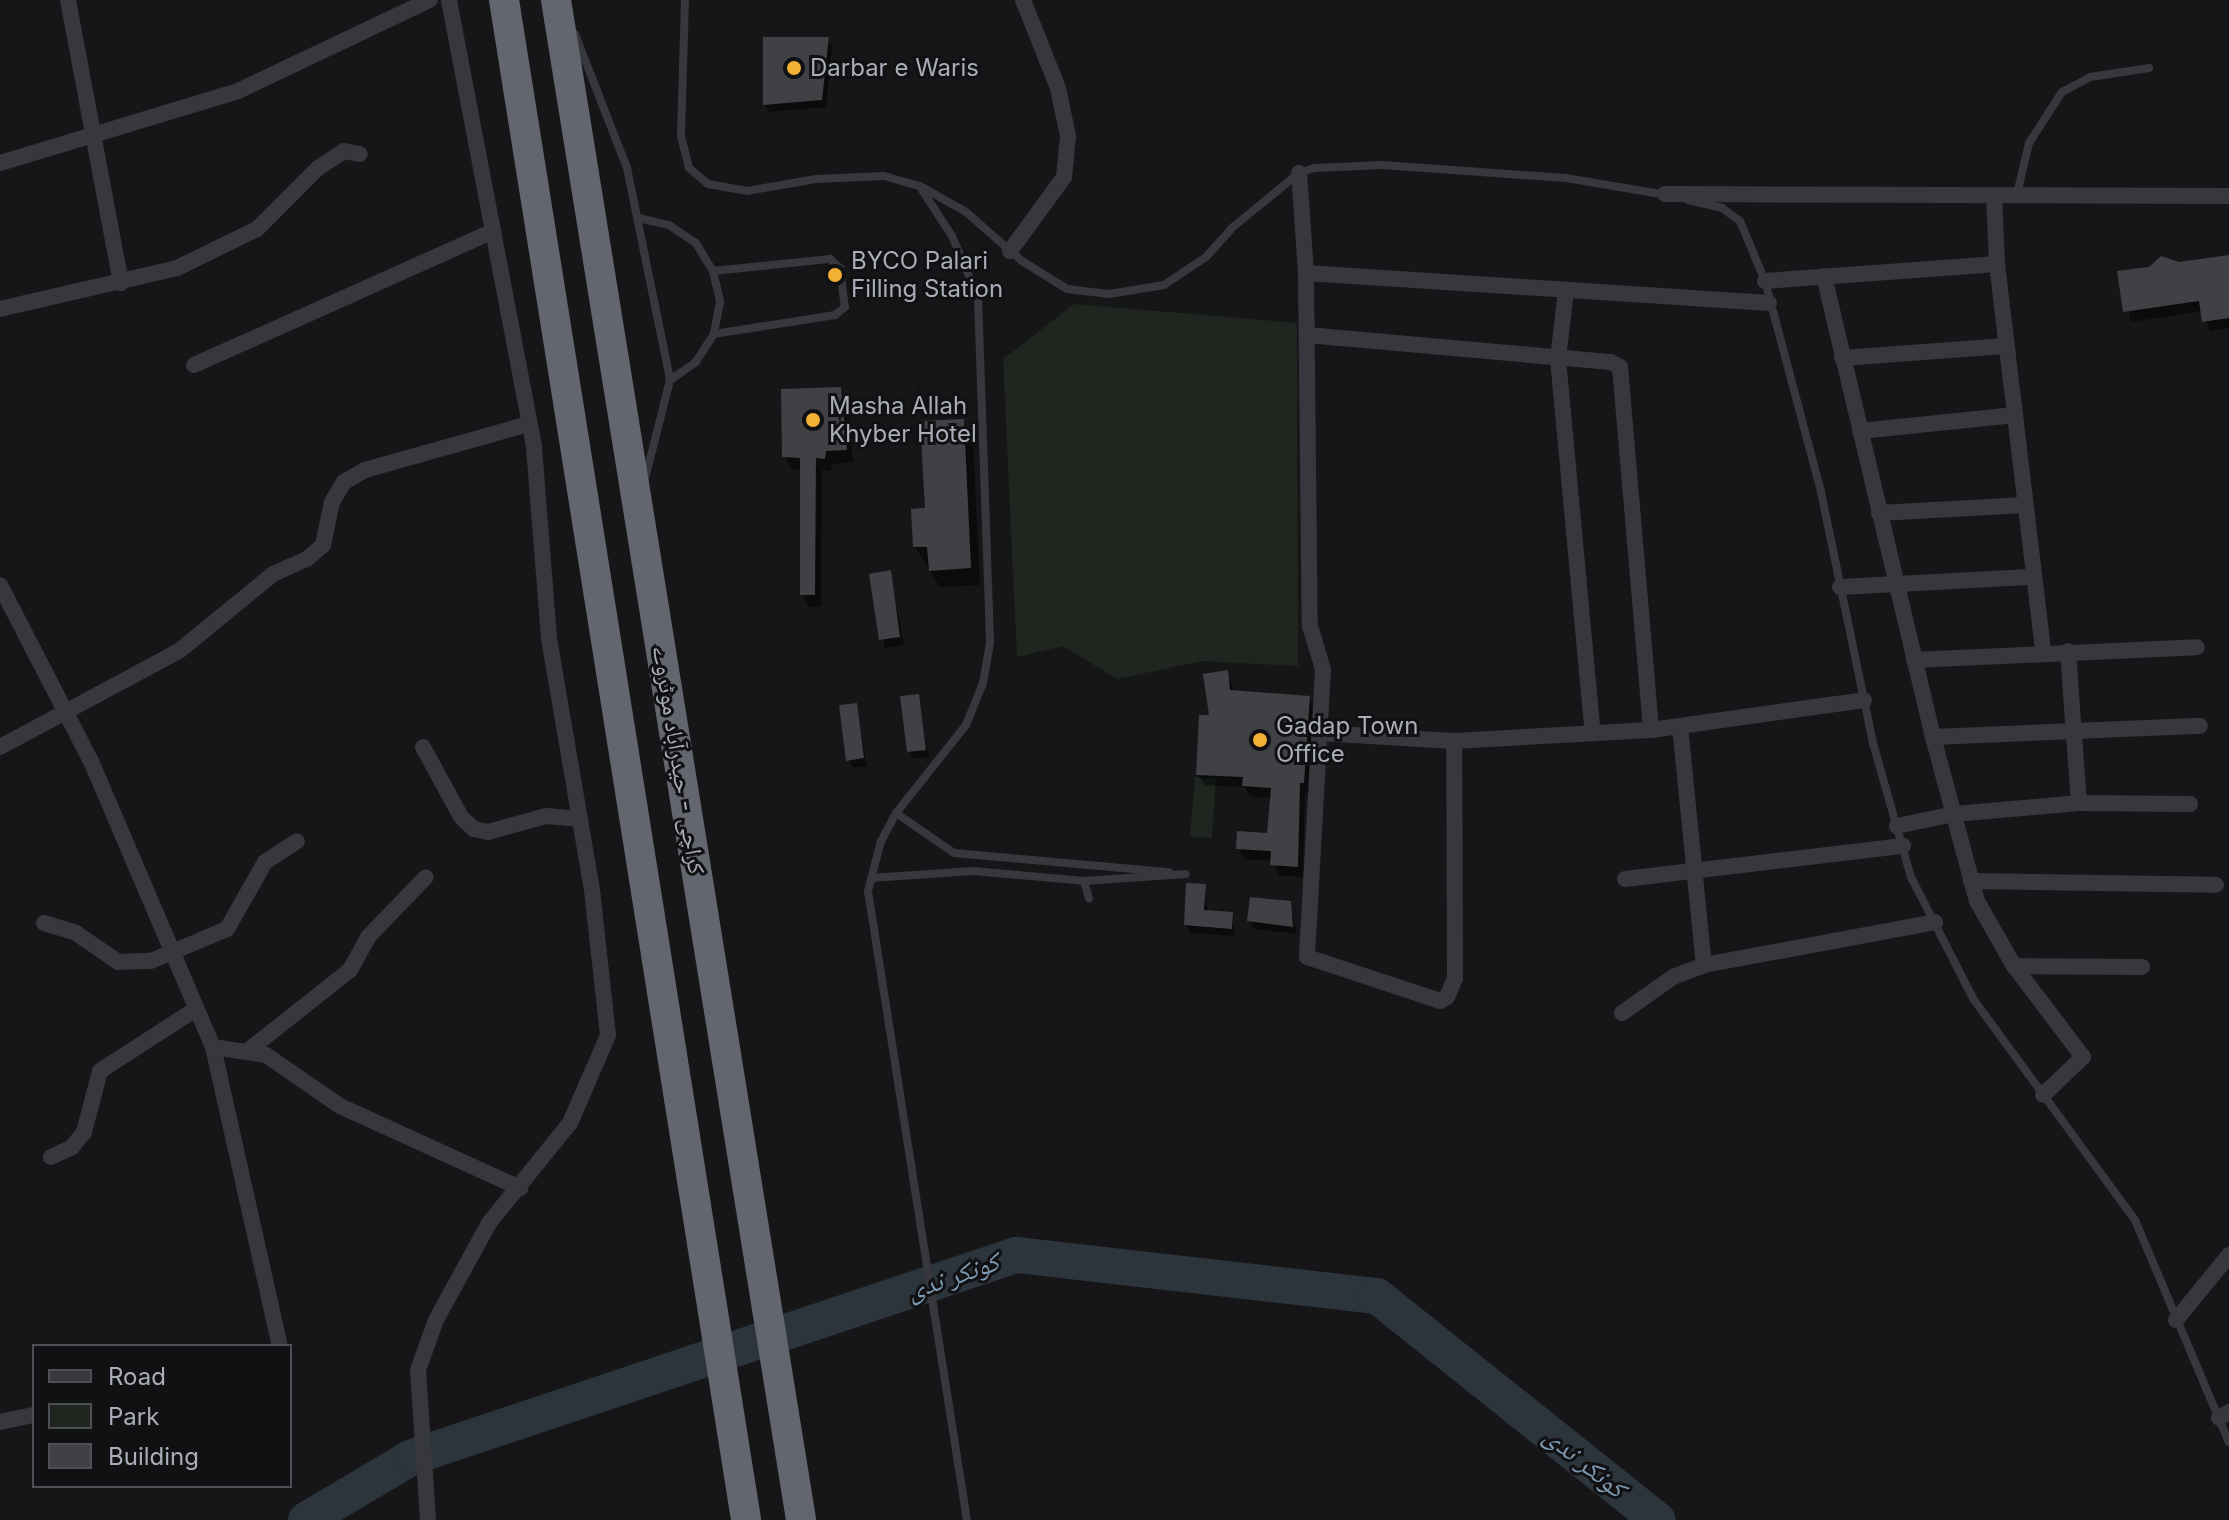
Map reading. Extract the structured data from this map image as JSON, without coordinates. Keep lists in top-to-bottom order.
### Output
{
  "streets": {
    "highway": ["کراچی - حیدرآباد موٹروے"]
  },
  "water": ["کونکر ندی"],
  "places": [
    "Darbar e Waris",
    "BYCO Palari Filling Station",
    "Masha Allah Khyber Hotel",
    "Gadap Town Office"
  ],
  "legend": ["Road", "Park", "Building"]
}
